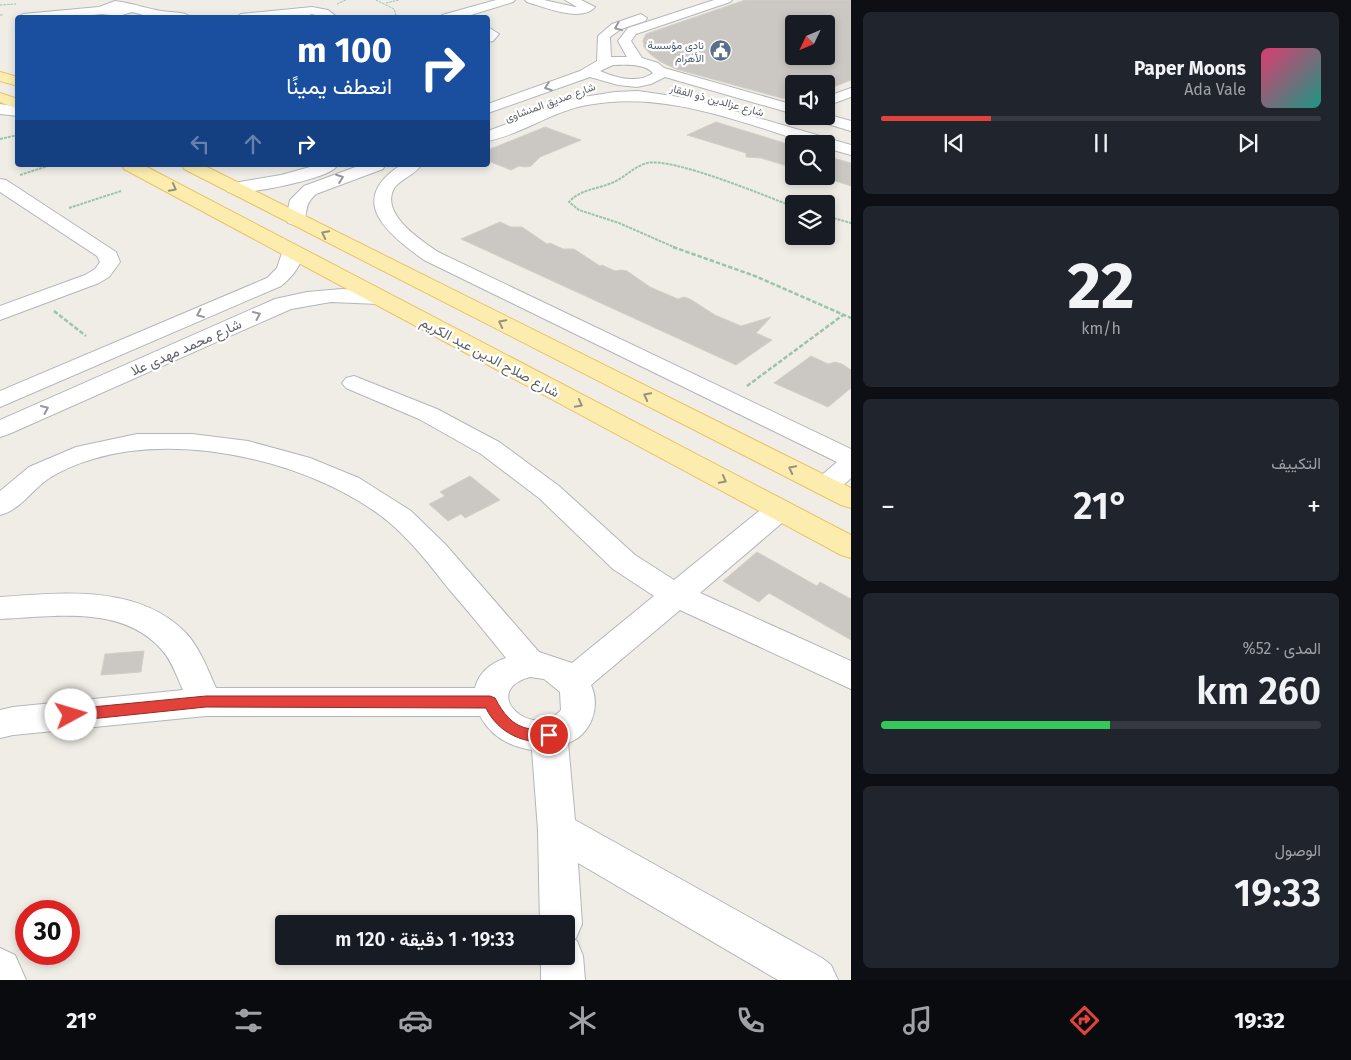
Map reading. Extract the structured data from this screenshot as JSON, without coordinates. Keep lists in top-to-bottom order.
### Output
{
  "streets": {
    "main road": ["شارع صلاح الدين عبد الكريم"],
    "street": ["شارع عزالدين ذو الفقار", "شارع صديق المنشاوى", "شارع محمد مهدى علا"]
  },
  "crossings": [
    ["شارع عزالدين ذو الفقار", "شارع صديق المنشاوى"],
    ["شارع محمد مهدى علا", "شارع صلاح الدين عبد الكريم"]
  ],
  "places": {
    "public building": ["نادى مؤسسة الأهرام"]
  },
  "north": "bottom left",
  "page": {
    "turn": ["100 m", "انعطف يمينًا"],
    "song": ["Paper Moons", "Ada Vale"],
    "tile": [
      ["22", "km/h"],
      "التكييف",
      ["المدى · 52%", "260 km"],
      ["الوصول", "19:33"]
    ],
    "heat": ["−", "21°", "+"],
    "limit": "30",
    "trip": "19:33 · 1 دقيقة · 120 m",
    "tabs": ["19:32", "21°"]
  }
}
